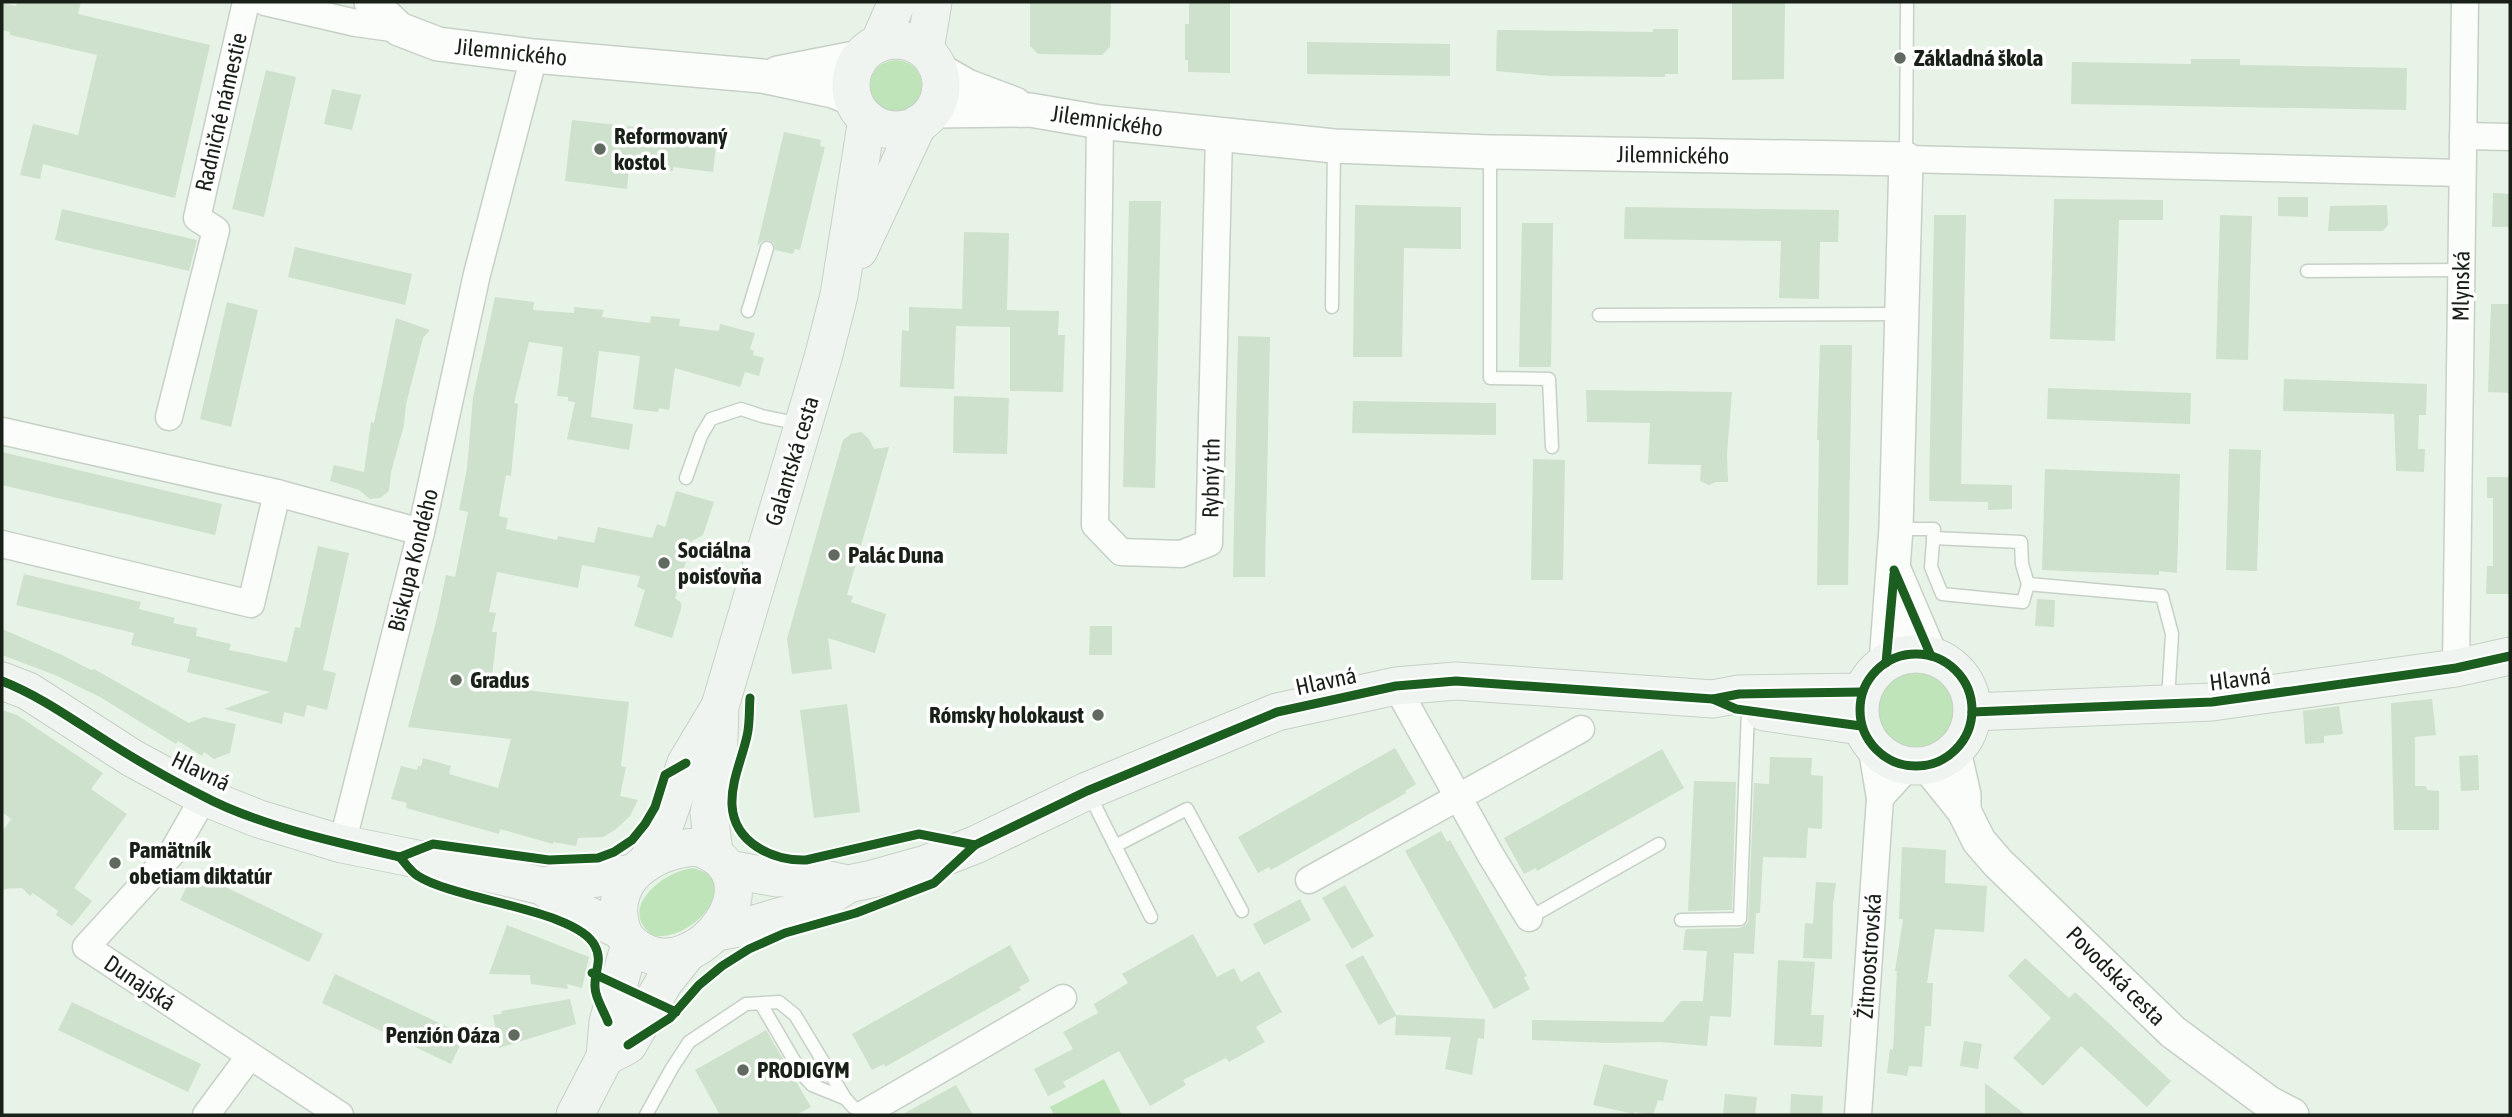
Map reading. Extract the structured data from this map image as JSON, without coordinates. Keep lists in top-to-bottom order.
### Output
{
  "streets": {
    "main road": ["Galantská cesta", "Hlavná"],
    "street": [
      "Jilemnického",
      "Radničné námestie",
      "Mlynská",
      "Rybný trh",
      "Biskupa Kondého",
      "Žitnoostrovská",
      "Povodská cesta",
      "Dunajská"
    ]
  },
  "crossings": [
    ["Jilemnického", "Galantská cesta"],
    ["Jilemnického", "Rybný trh"],
    ["Jilemnického", "Biskupa Kondého"],
    ["Mlynská", "Hlavná"],
    ["Biskupa Kondého", "Hlavná"],
    ["Hlavná", "Žitnoostrovská"],
    ["Hlavná", "Povodská cesta"],
    ["Hlavná", "Dunajská"],
    ["Žitnoostrovská", "Povodská cesta"]
  ],
  "places": [
    "Základná škola",
    "Reformovaný kostol",
    "Palác Duna",
    "Sociálna poisťovňa",
    "Gradus",
    "Rómsky holokaust",
    "Pamätník obetiam diktatúr",
    "Penzión Oáza",
    "PRODIGYM"
  ]
}
